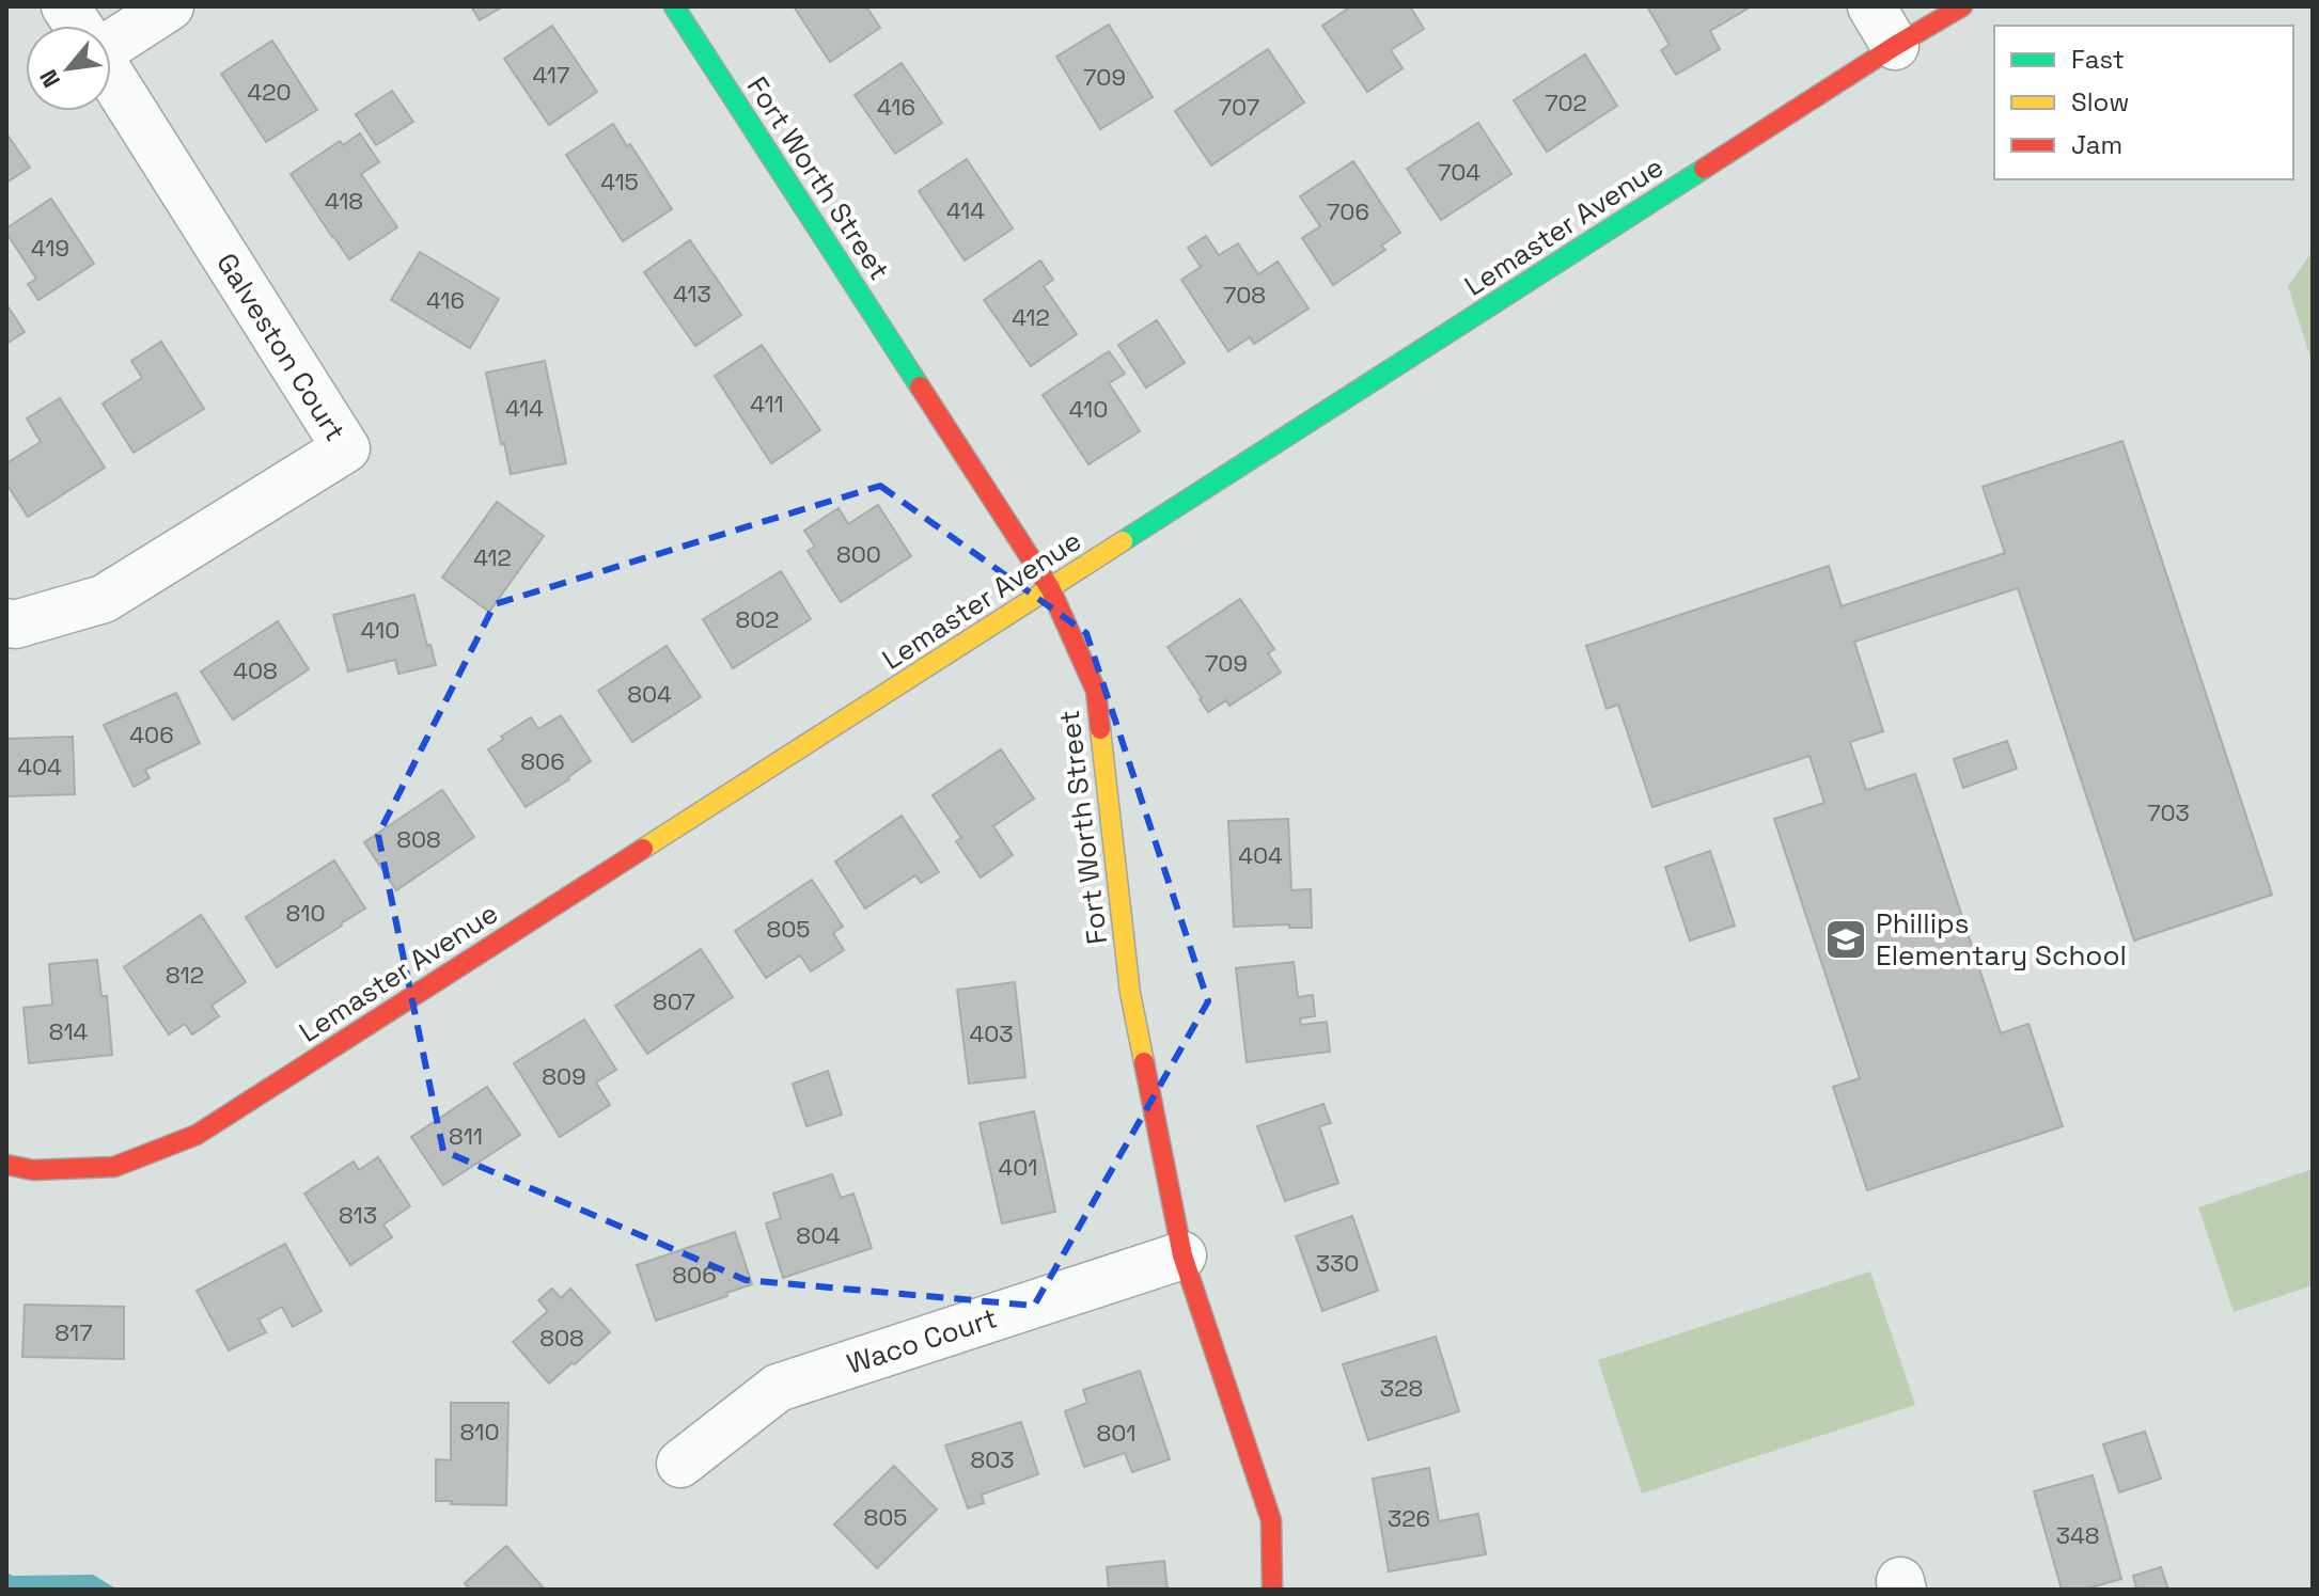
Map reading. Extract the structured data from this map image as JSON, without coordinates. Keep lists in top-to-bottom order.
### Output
{
  "streets": {
    "street": [
      "Fort Worth Street",
      "Lemaster Avenue",
      "Galveston Court",
      "Waco Court"
    ]
  },
  "crossings": [
    ["Fort Worth Street", "Lemaster Avenue"],
    ["Fort Worth Street", "Waco Court"]
  ],
  "places": {
    "school or university": ["Phillips Elementary School"]
  },
  "house_numbers": [
    "417",
    "709",
    "420",
    "702",
    "416",
    "707",
    "704",
    "415",
    "418",
    "414",
    "706",
    "419",
    "413",
    "708",
    "416",
    "412",
    "411",
    "414",
    "410",
    "800",
    "412",
    "802",
    "410",
    "709",
    "408",
    "804",
    "406",
    "806",
    "404",
    "703",
    "808",
    "404",
    "810",
    "805",
    "812",
    "807",
    "814",
    "403",
    "809",
    "811",
    "401",
    "813",
    "804",
    "330",
    "806",
    "817",
    "808",
    "328",
    "810",
    "801",
    "803",
    "805",
    "326",
    "348"
  ],
  "legend": ["Fast", "Slow", "Jam"],
  "north": "bottom left"
}
